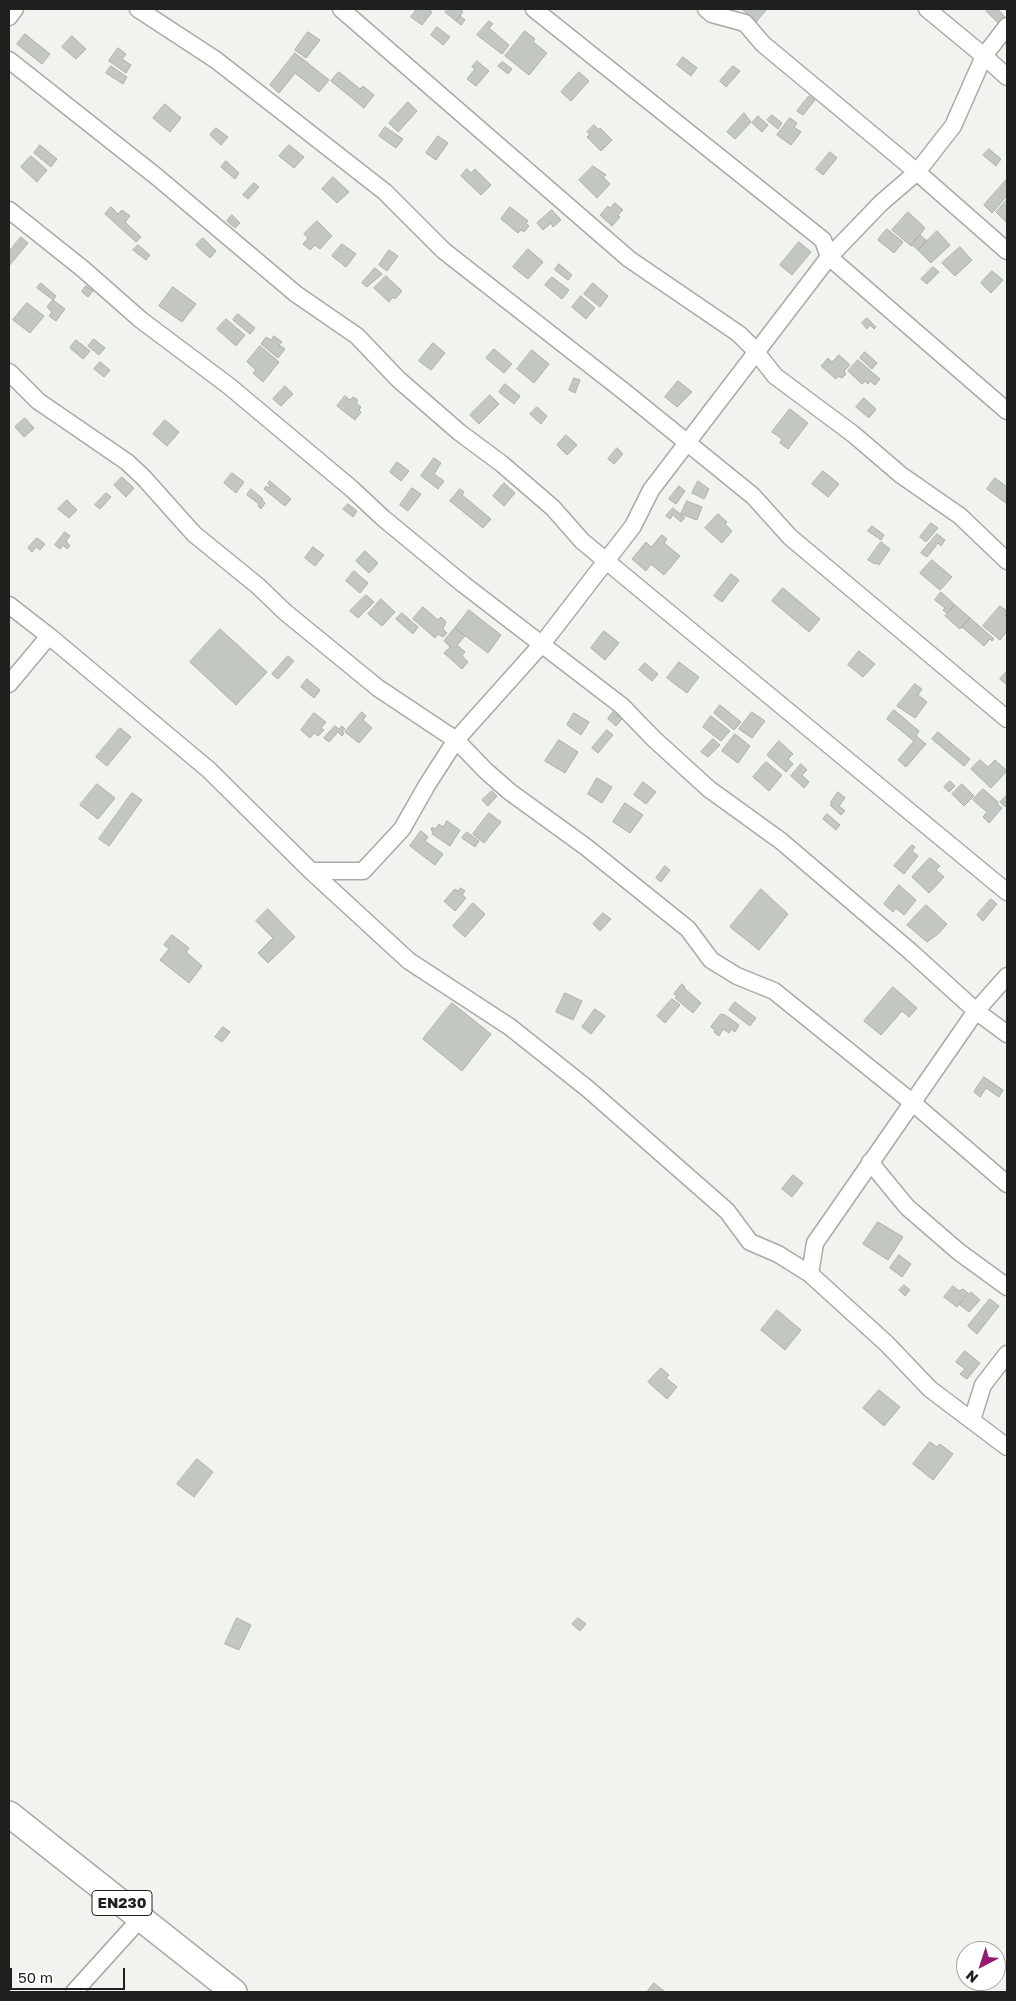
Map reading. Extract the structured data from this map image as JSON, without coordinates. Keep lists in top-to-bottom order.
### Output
{
  "streets": {
    "main road": ["EN230"]
  },
  "scale_bar": "50 m",
  "north": "bottom left"
}
